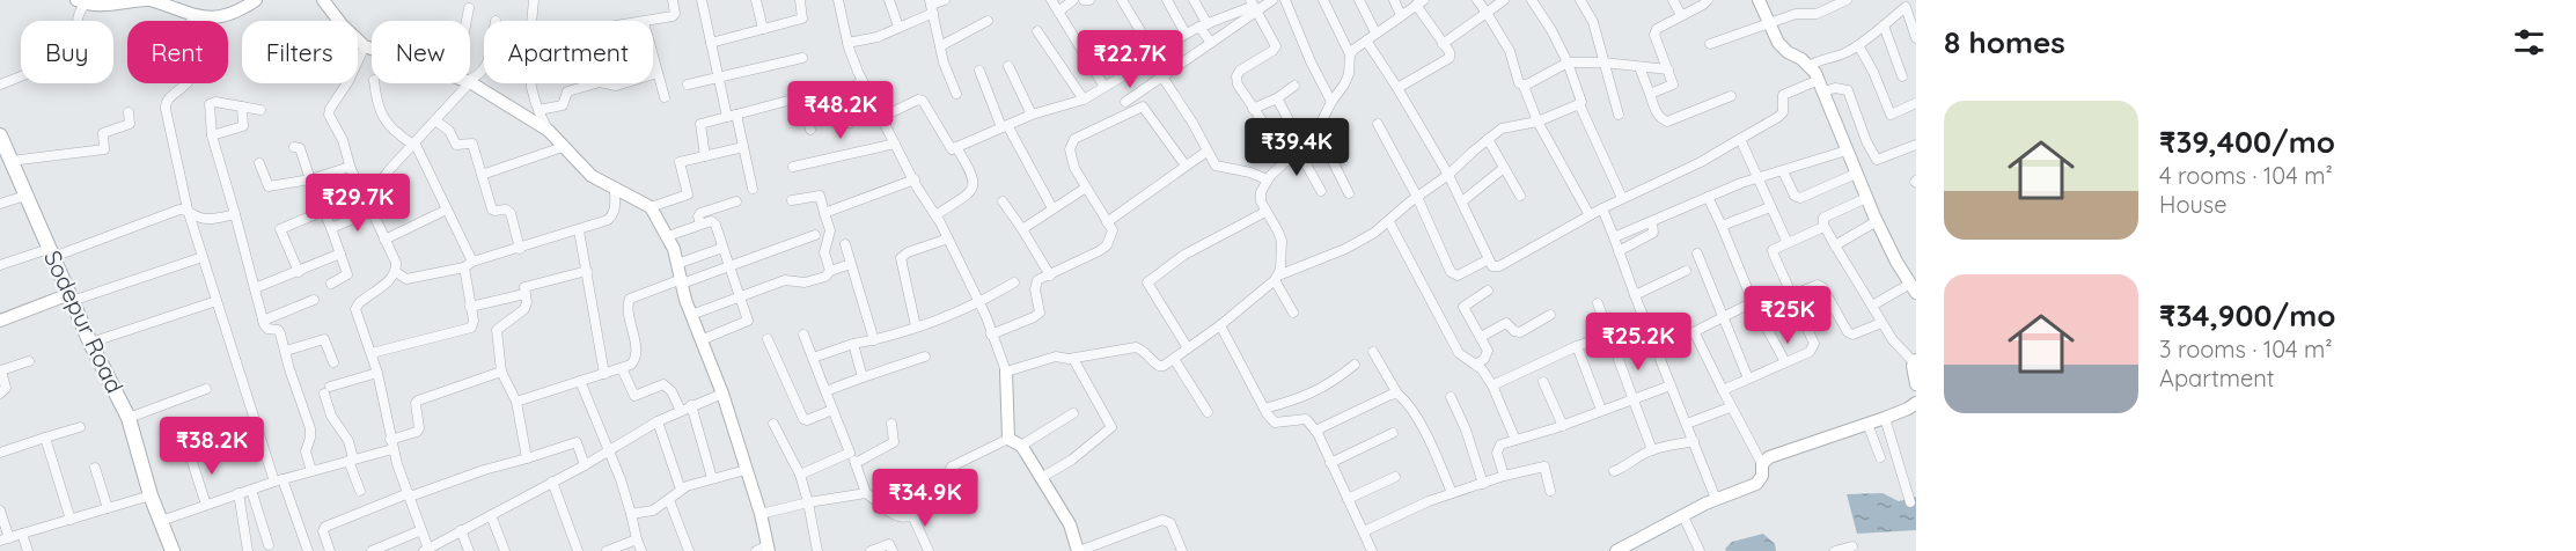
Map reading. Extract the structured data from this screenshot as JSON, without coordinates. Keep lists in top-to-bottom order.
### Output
{
  "streets": {
    "main road": ["Sodepur Road"]
  },
  "page": {
    "heading": "8 homes",
    "chip": [
      "Buy",
      "Rent",
      "Filters",
      "New",
      "Apartment"
    ],
    "price": [
      "₹22.7K",
      "₹48.2K",
      "₹39.4K",
      "₹29.7K",
      "₹25K",
      "₹25.2K",
      "₹38.2K",
      "₹34.9K"
    ],
    "list": [
      {
        "name": "₹39,400/mo",
        "note": "4 rooms · 104 m² · House"
      },
      {
        "name": "₹34,900/mo",
        "note": "3 rooms · 104 m² · Apartment"
      }
    ]
  }
}
